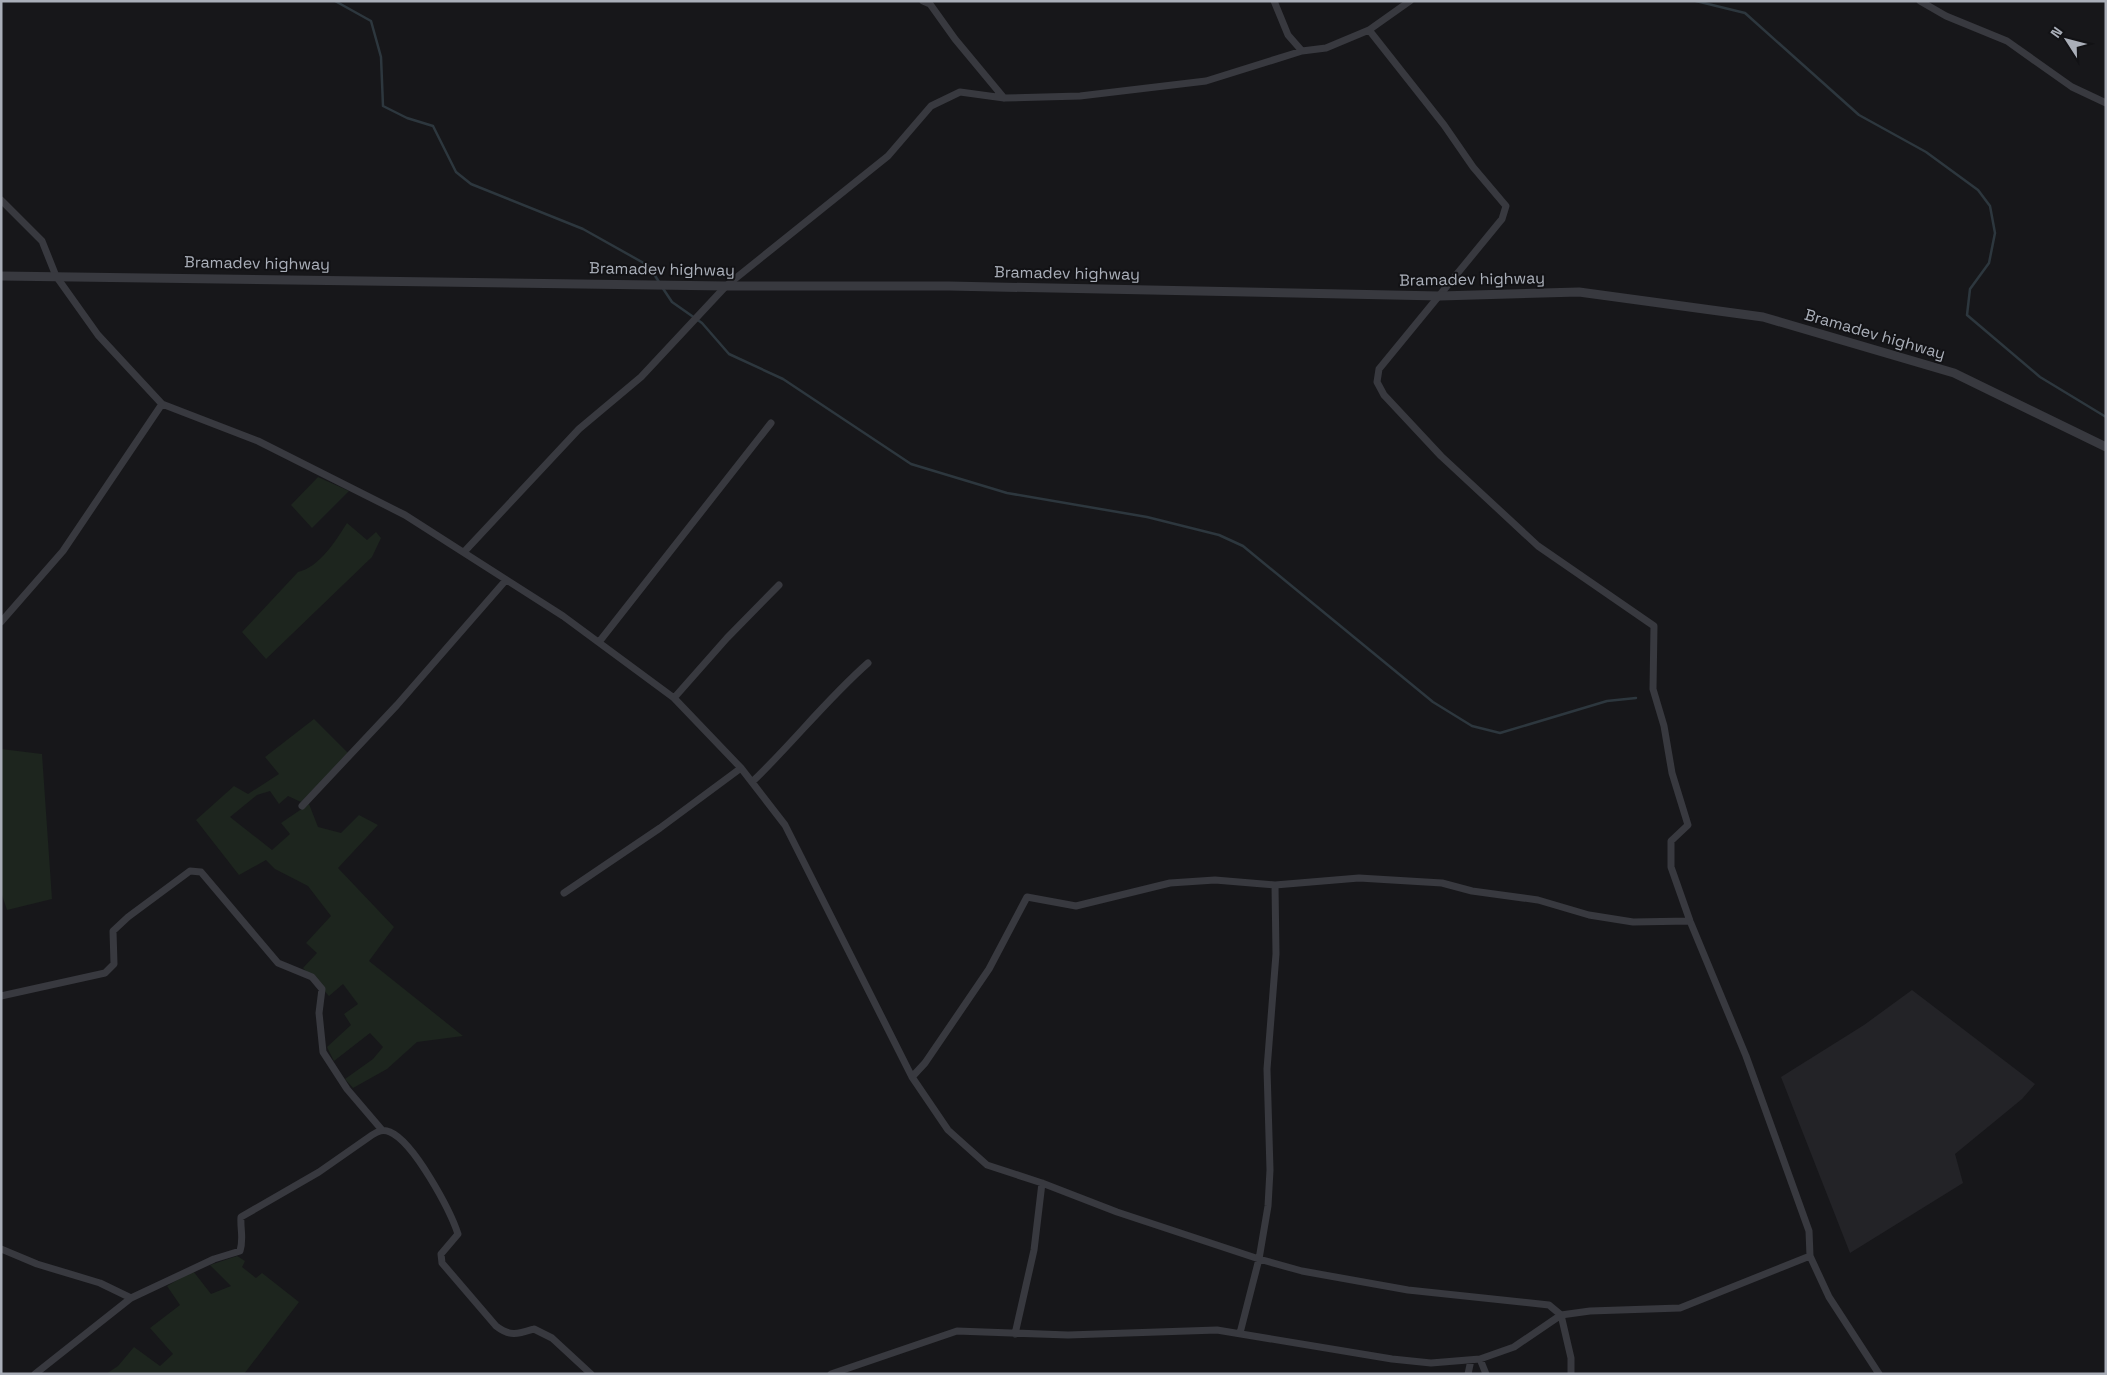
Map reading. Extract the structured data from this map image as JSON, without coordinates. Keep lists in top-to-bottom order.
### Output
{
  "streets": {
    "street": ["Bramadev highway"]
  },
  "north": "top left"
}
